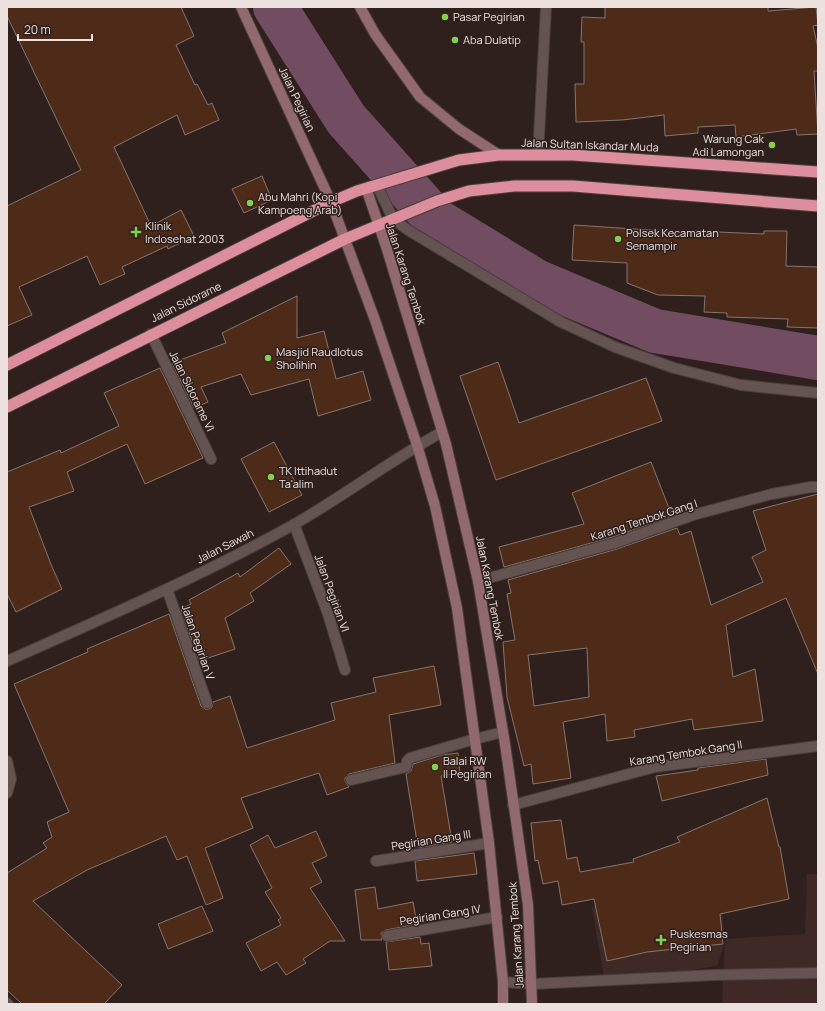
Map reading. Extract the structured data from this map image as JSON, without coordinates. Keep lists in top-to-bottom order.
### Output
{
  "streets": {
    "highway": ["Jalan Sultan Iskandar Muda", "Jalan Sidorame"],
    "main road": ["Jalan Pegirian", "Jalan Karang Tembok"],
    "street": [
      "Jalan Sidorame VI",
      "Karang Tembok Gang I",
      "Jalan Sawah",
      "Jalan Pegirian VI",
      "Jalan Pegirian V",
      "Karang Tembok Gang II",
      "Pegirian Gang III",
      "Pegirian Gang IV"
    ]
  },
  "crossings": [
    ["Jalan Pegirian", "Jalan Karang Tembok"],
    ["Jalan Sultan Iskandar Muda", "Jalan Karang Tembok"],
    ["Jalan Karang Tembok", "Jalan Sidorame"],
    ["Jalan Karang Tembok", "Karang Tembok Gang I"],
    ["Jalan Karang Tembok", "Jalan Sawah"],
    ["Jalan Karang Tembok", "Karang Tembok Gang II"],
    ["Jalan Karang Tembok", "Pegirian Gang III"],
    ["Jalan Karang Tembok", "Pegirian Gang IV"],
    ["Jalan Sidorame", "Jalan Sidorame VI"],
    ["Jalan Sawah", "Jalan Pegirian VI"],
    ["Jalan Sawah", "Jalan Pegirian V"]
  ],
  "places": {
    "other": [
      "Pasar Pegirian",
      "Aba Dulatip",
      "Warung Cak Adi Lamongan",
      "Abu Mahri (Kopi Kampoeng Arab)",
      "Polsek Kecamatan Semampir",
      "Masjid Raudlotus Sholihin",
      "TK Ittihadut Ta'alim",
      "Balai RW II Pegirian"
    ],
    "health": ["Klinik Indosehat 2003", "Puskesmas Pegirian"]
  },
  "scale_bar": "20 m"
}
